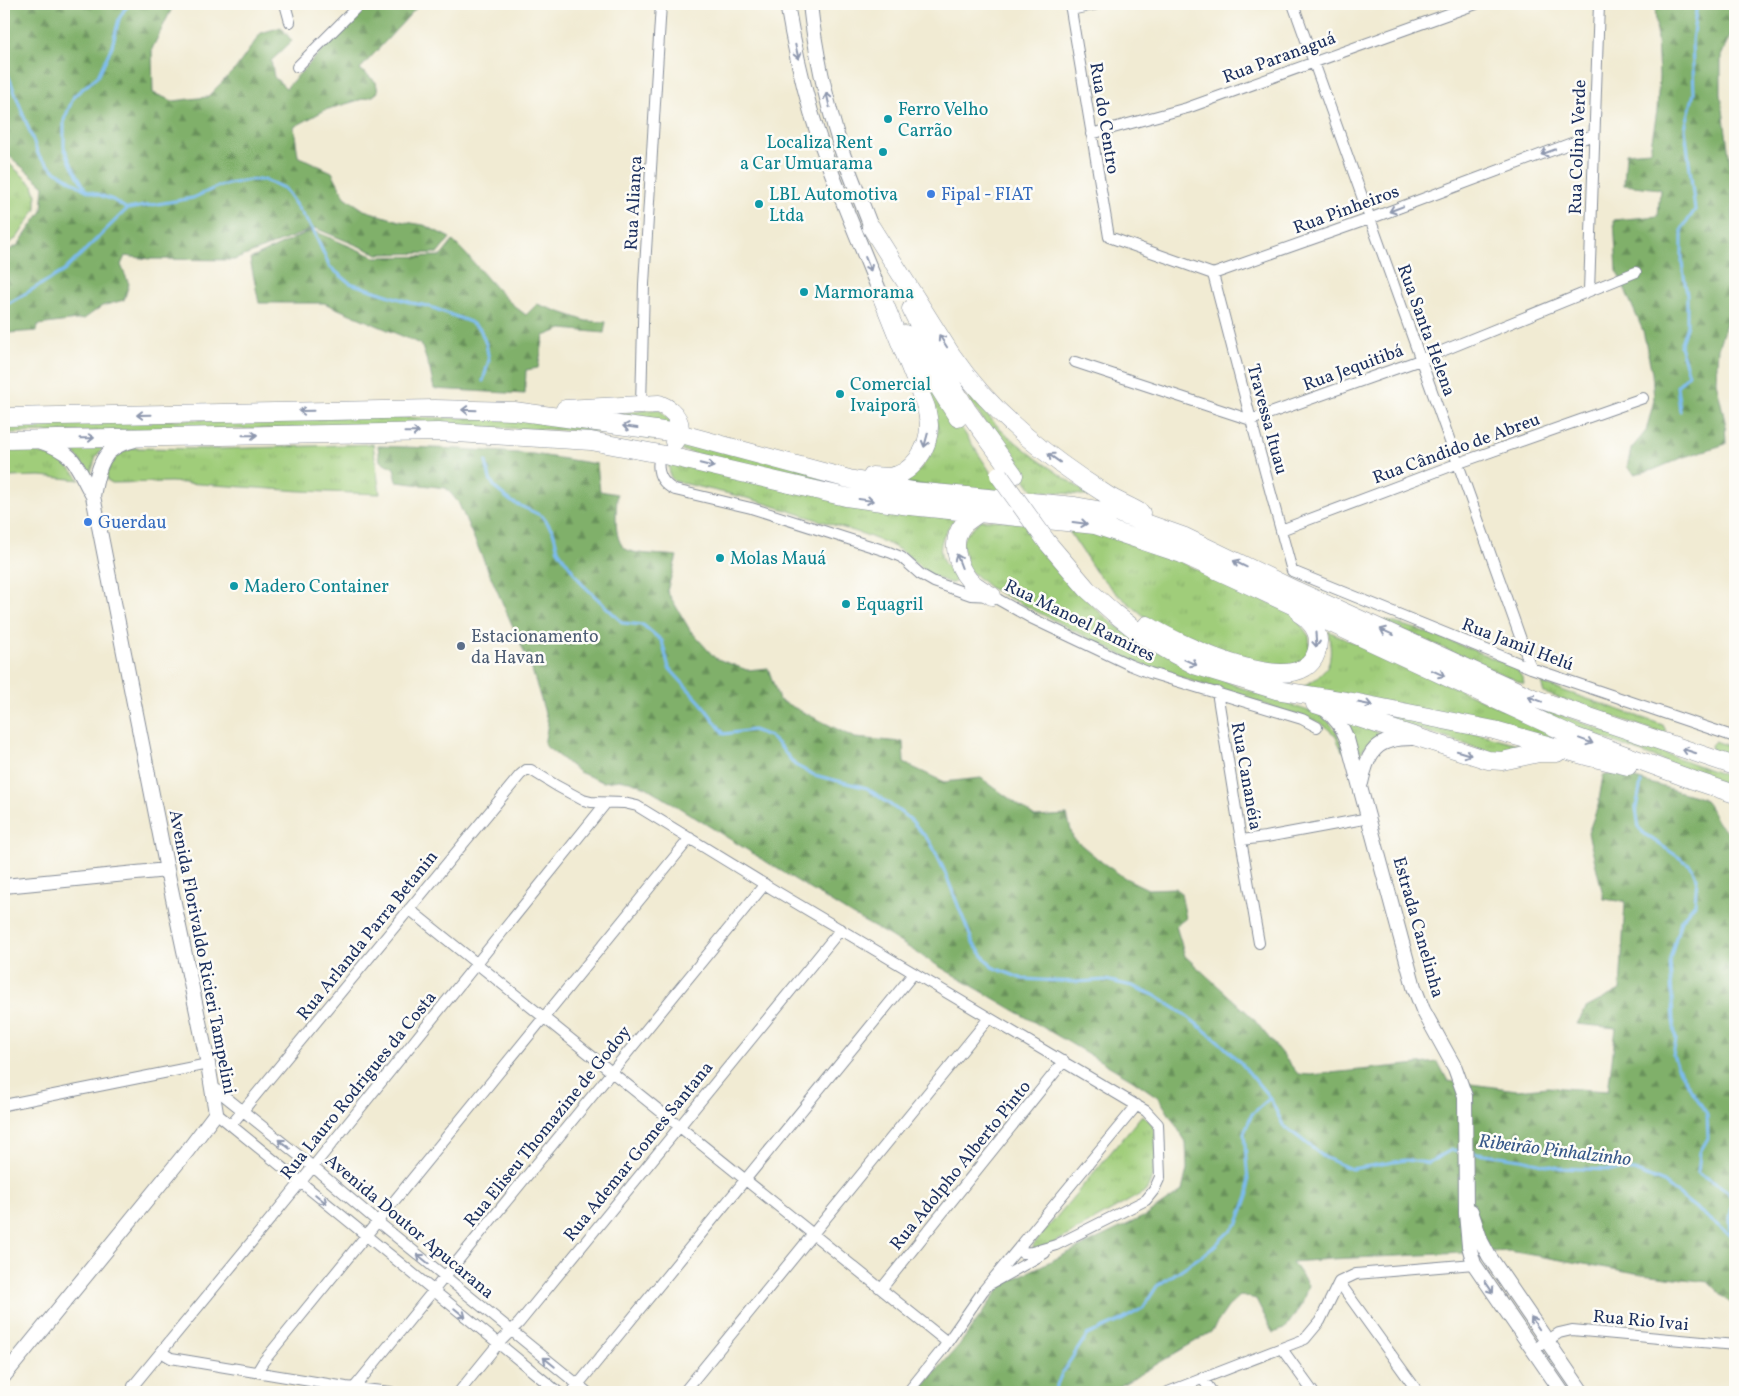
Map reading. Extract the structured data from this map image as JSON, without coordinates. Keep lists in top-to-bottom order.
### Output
{
  "streets": {
    "street": [
      "Rua Paranaguá",
      "Rua do Centro",
      "Rua Colina Verde",
      "Rua Aliança",
      "Rua Pinheiros",
      "Rua Santa Helena",
      "Rua Jequitibá",
      "Travessa Ituau",
      "Rua Cândido de Abreu",
      "Rua Manoel Ramires",
      "Rua Jamil Helú",
      "Rua Cananéia",
      "Estrada Canelinha",
      "Rua Arlanda Parra Betanin",
      "Avenida Florivaldo Ricieri Tampelini",
      "Rua Lauro Rodrigues da Costa",
      "Rua Eliseu Thomazine de Godoy",
      "Rua Ademar Gomes Santana",
      "Rua Adolpho Alberto Pinto",
      "Avenida Doutor Apucarana",
      "Rua Rio Ivai"
    ]
  },
  "crossings": [
    ["Rua Paranaguá", "Rua do Centro"],
    ["Rua Paranaguá", "Rua Santa Helena"],
    ["Rua do Centro", "Rua Pinheiros"],
    ["Rua do Centro", "Travessa Ituau"],
    ["Rua Colina Verde", "Rua Pinheiros"],
    ["Rua Colina Verde", "Rua Jequitibá"],
    ["Rua Pinheiros", "Rua Santa Helena"],
    ["Rua Pinheiros", "Travessa Ituau"],
    ["Rua Santa Helena", "Rua Jequitibá"],
    ["Rua Santa Helena", "Rua Cândido de Abreu"],
    ["Rua Santa Helena", "Rua Jamil Helú"],
    ["Rua Jequitibá", "Travessa Ituau"],
    ["Travessa Ituau", "Rua Cândido de Abreu"],
    ["Travessa Ituau", "Rua Jamil Helú"],
    ["Rua Manoel Ramires", "Rua Cananéia"],
    ["Rua Cananéia", "Estrada Canelinha"],
    ["Estrada Canelinha", "Rua Rio Ivai"],
    ["Rua Arlanda Parra Betanin", "Rua Lauro Rodrigues da Costa"],
    ["Rua Arlanda Parra Betanin", "Avenida Doutor Apucarana"],
    ["Avenida Florivaldo Ricieri Tampelini", "Avenida Doutor Apucarana"],
    ["Rua Lauro Rodrigues da Costa", "Avenida Doutor Apucarana"],
    ["Rua Eliseu Thomazine de Godoy", "Avenida Doutor Apucarana"],
    ["Rua Ademar Gomes Santana", "Avenida Doutor Apucarana"]
  ],
  "one_way": ["Rua Pinheiros"],
  "water": ["Ribeirão Pinhalzinho"],
  "places": [
    "Ferro Velho Carrão",
    "Localiza Rent a Car Umuarama",
    "Fipal - FIAT",
    "LBL Automotiva Ltda",
    "Marmorama",
    "Comercial Ivaiporã",
    "Guerdau",
    "Molas Mauá",
    "Madero Container",
    "Equagril",
    "Estacionamento da Havan"
  ]
}
